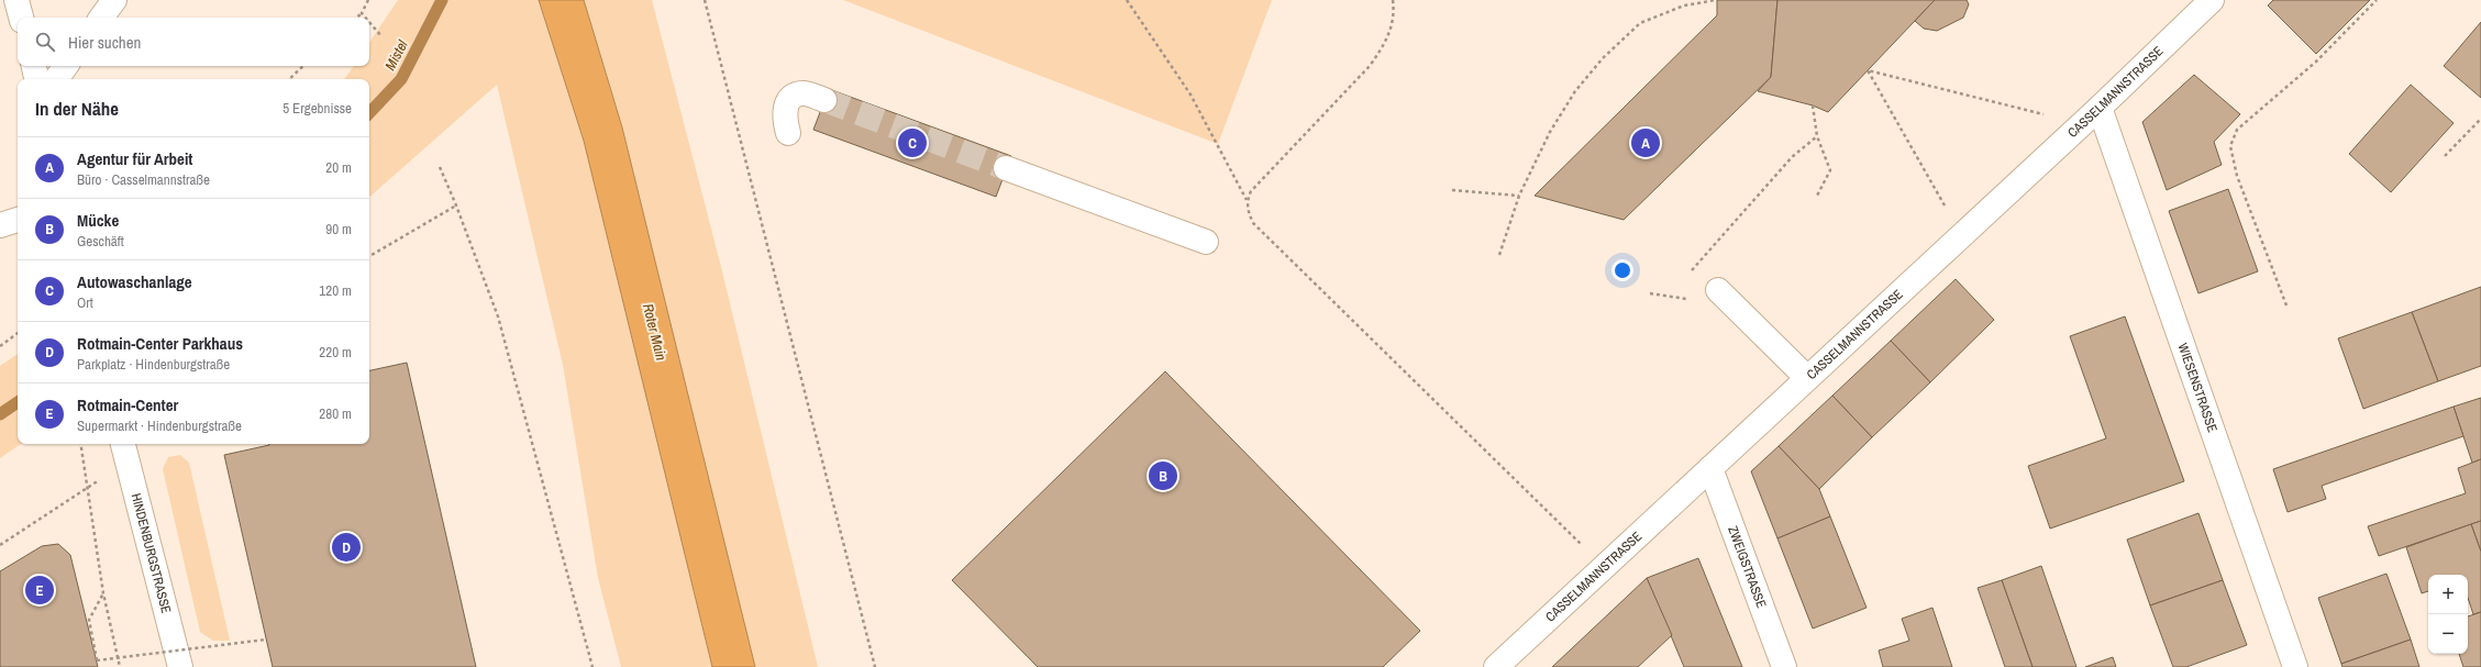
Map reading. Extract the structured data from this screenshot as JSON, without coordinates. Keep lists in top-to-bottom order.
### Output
{
  "streets": {
    "street": [
      "CASSELMANNSTRASSE",
      "WIESENSTRASSE",
      "HINDENBURGSTRASSE",
      "ZWEIGSTRASSE"
    ]
  },
  "crossings": [
    ["CASSELMANNSTRASSE", "WIESENSTRASSE"],
    ["CASSELMANNSTRASSE", "ZWEIGSTRASSE"]
  ],
  "water": ["Mistel", "Roter Main"],
  "page": {
    "search": "Hier suchen",
    "heading": ["In der Nähe", "5 Ergebnisse"],
    "pins": [
      "A",
      "C",
      "B",
      "D",
      "E"
    ],
    "list": [
      {
        "mark": "A",
        "name": "Agentur für Arbeit",
        "note": "Büro · Casselmannstraße",
        "value": "20 m"
      },
      {
        "mark": "B",
        "name": "Mücke",
        "note": "Geschäft",
        "value": "90 m"
      },
      {
        "mark": "C",
        "name": "Autowaschanlage",
        "note": "Ort",
        "value": "120 m"
      },
      {
        "mark": "D",
        "name": "Rotmain-Center Parkhaus",
        "note": "Parkplatz · Hindenburgstraße",
        "value": "220 m"
      },
      {
        "mark": "E",
        "name": "Rotmain-Center",
        "note": "Supermarkt · Hindenburgstraße",
        "value": "280 m"
      }
    ],
    "map_buttons": ["+", "−"]
  }
}
